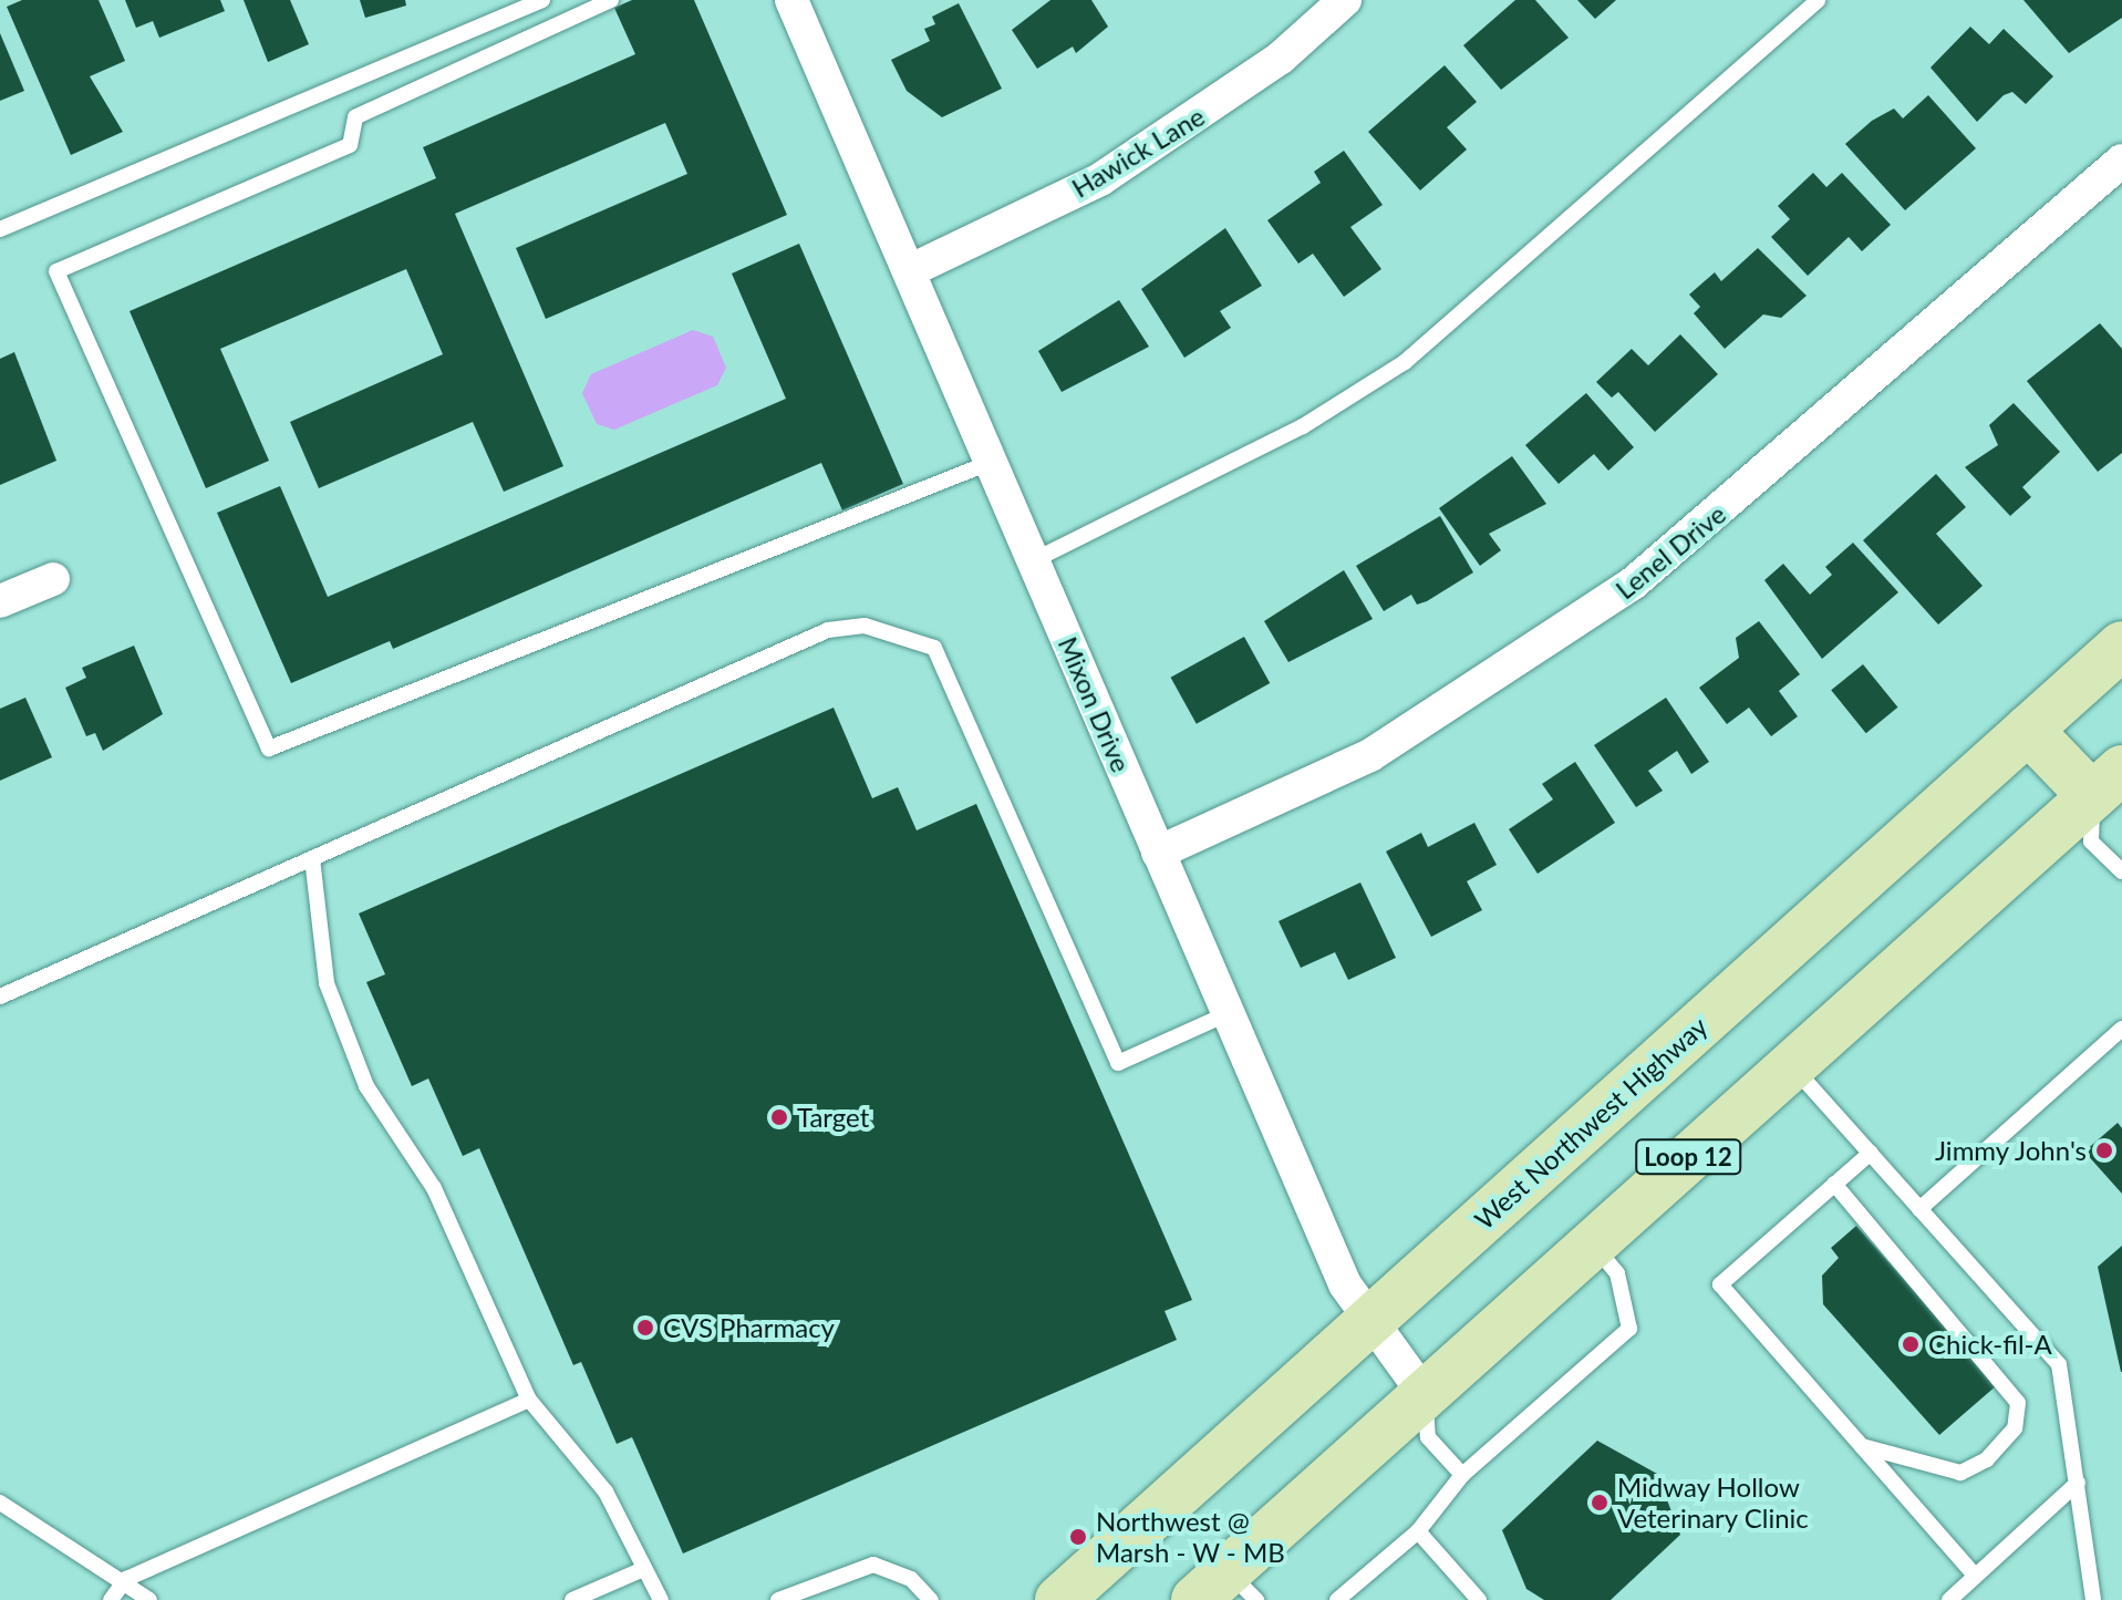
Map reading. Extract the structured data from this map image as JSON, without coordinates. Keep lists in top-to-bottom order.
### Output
{
  "streets": {
    "main road": ["West Northwest Highway", "Loop 12"],
    "street": ["Hawick Lane", "Lenel Drive", "Mixon Drive"]
  },
  "crossings": [
    ["Hawick Lane", "Mixon Drive"],
    ["Lenel Drive", "Mixon Drive"],
    ["Mixon Drive", "West Northwest Highway"],
    ["Mixon Drive", "Loop 12"]
  ],
  "places": [
    "Target",
    "Jimmy John's",
    "CVS Pharmacy",
    "Chick-fil-A",
    "Midway Hollow Veterinary Clinic",
    "Northwest @ Marsh - W - MB"
  ]
}
